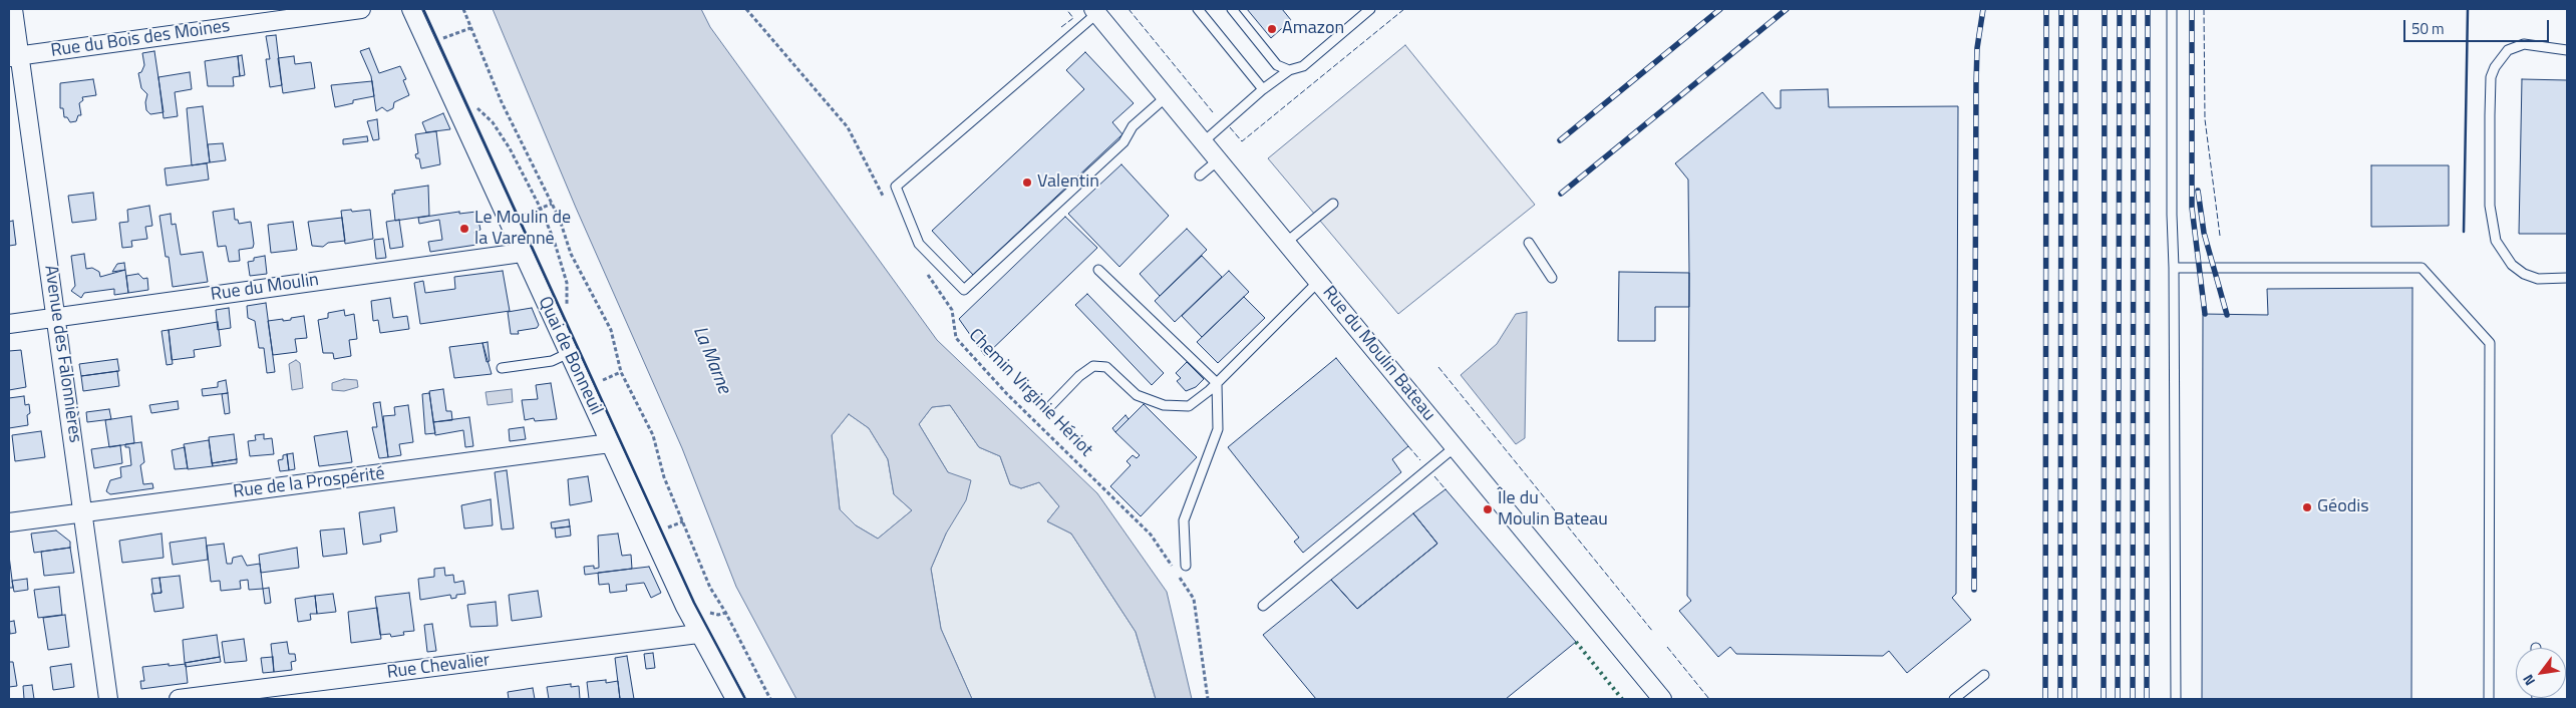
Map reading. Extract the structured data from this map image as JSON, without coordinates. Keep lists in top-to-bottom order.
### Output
{
  "streets": {
    "street": [
      "Rue du Bois des Moines",
      "Rue du Moulin",
      "Avenue des Falonnières",
      "Rue du Moulin Bateau",
      "Quai de Bonneuil",
      "Rue de la Prospérité",
      "Rue Chevalier"
    ],
    "path": ["Chemin Virginie Hériot"]
  },
  "crossings": [
    ["Rue du Bois des Moines", "Avenue des Falonnières"],
    ["Rue du Moulin", "Avenue des Falonnières"],
    ["Rue du Moulin", "Quai de Bonneuil"],
    ["Avenue des Falonnières", "Rue de la Prospérité"],
    ["Quai de Bonneuil", "Rue de la Prospérité"],
    ["Quai de Bonneuil", "Rue Chevalier"]
  ],
  "water": ["La Marne"],
  "places": [
    "Amazon",
    "Valentin",
    "Le Moulin de la Varenne",
    "Géodis",
    "Île du Moulin Bateau"
  ],
  "scale_bar": "50 m",
  "north": "bottom left"
}
